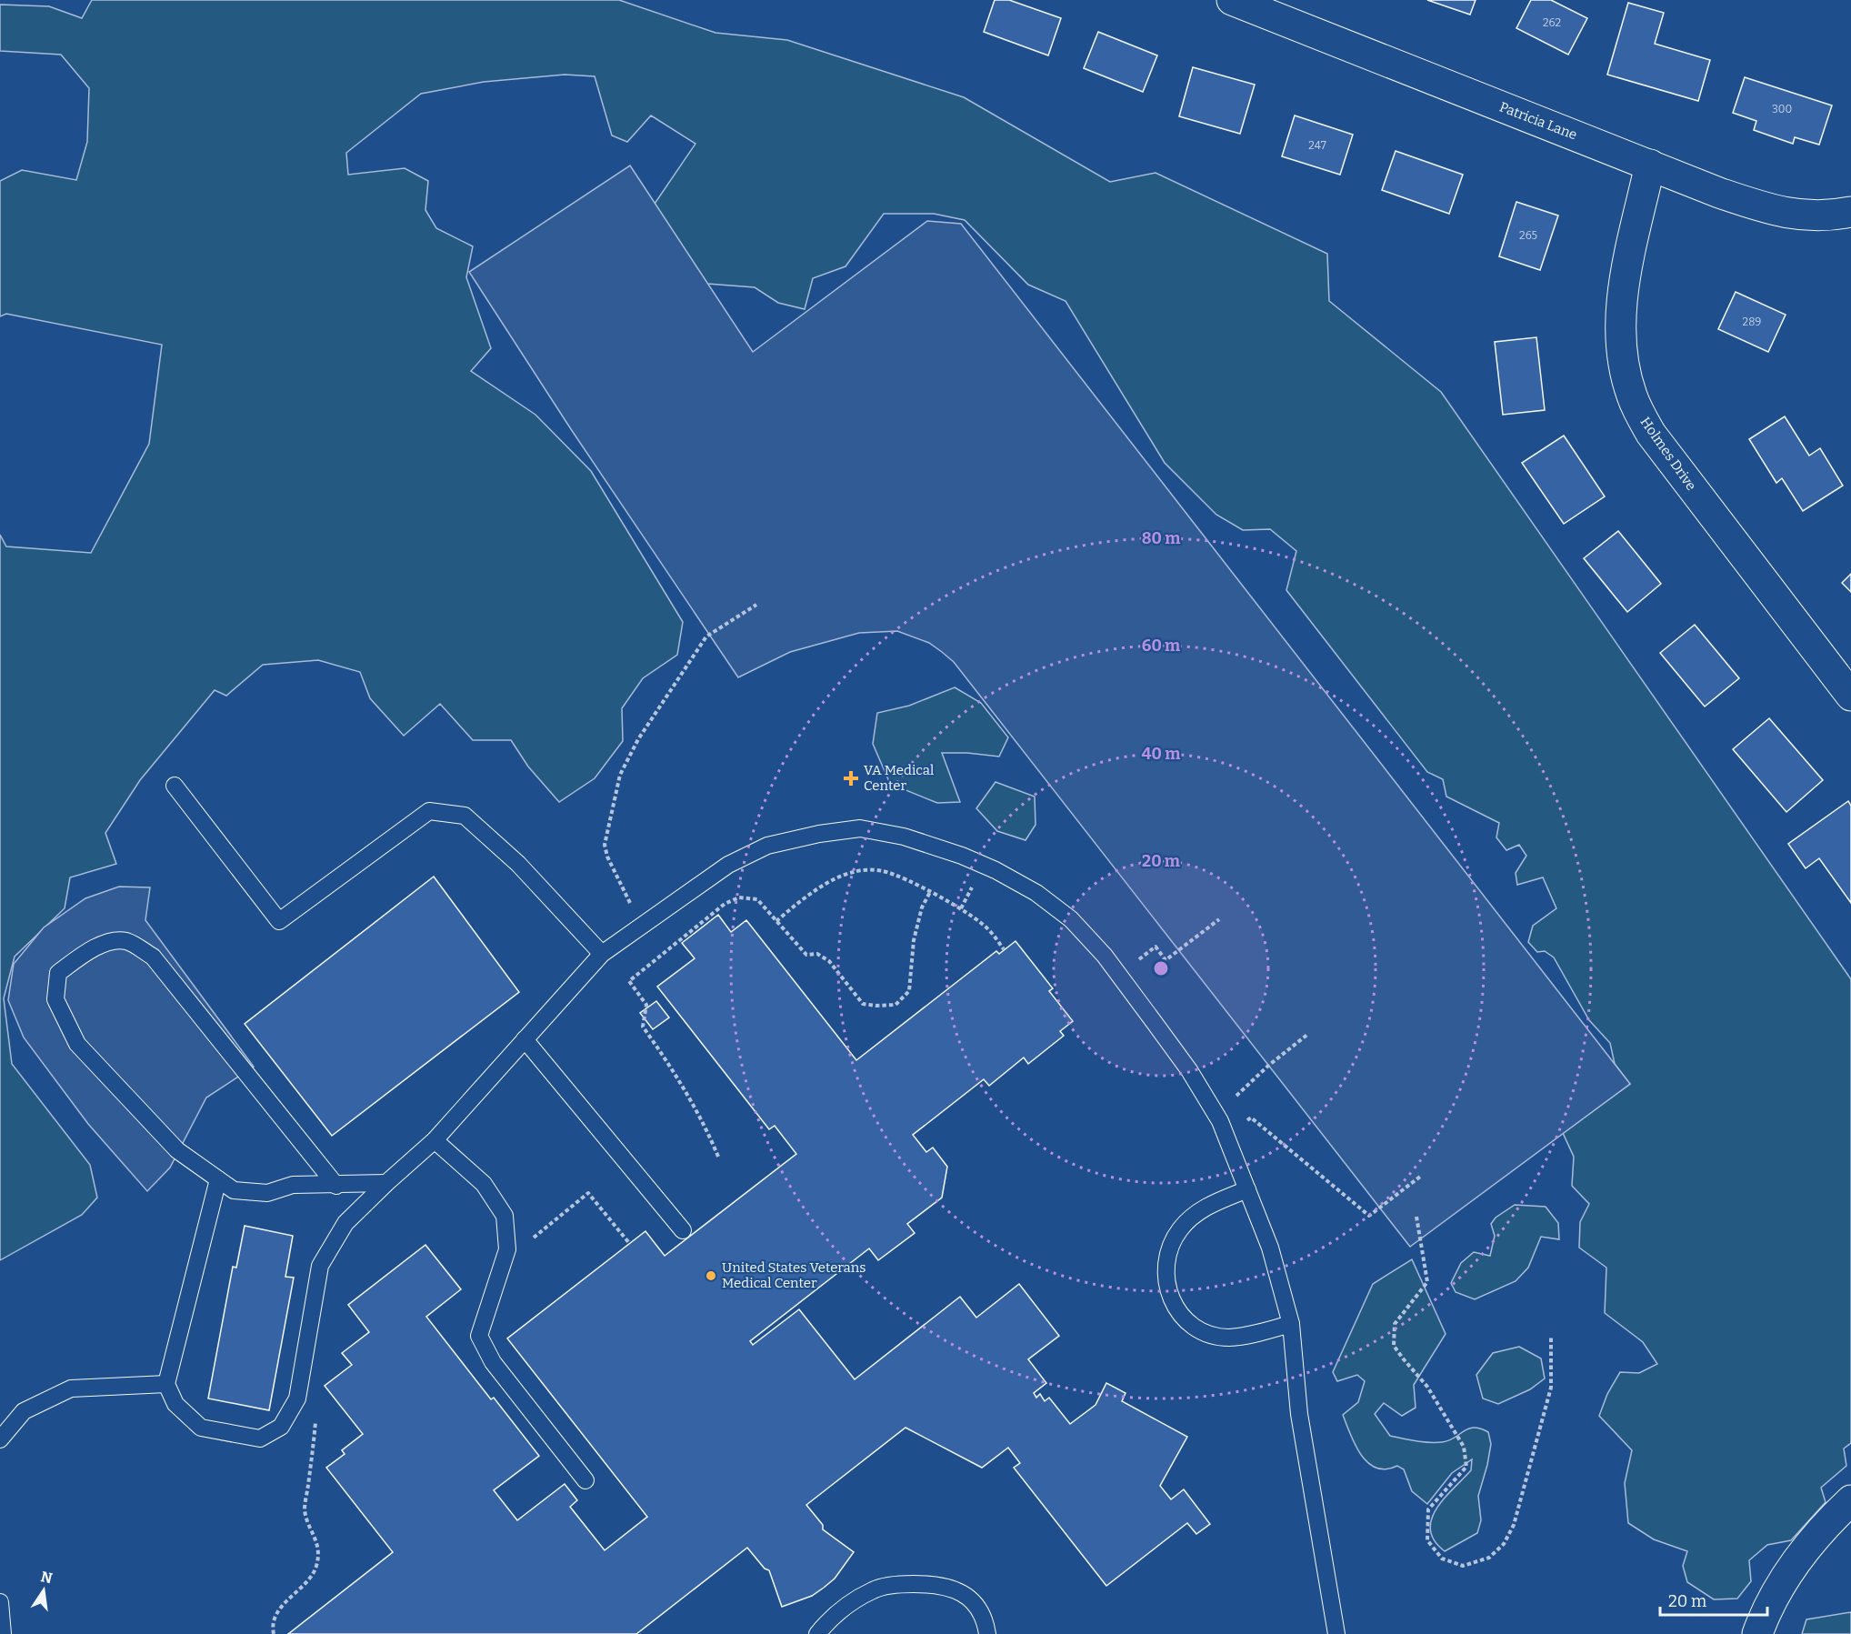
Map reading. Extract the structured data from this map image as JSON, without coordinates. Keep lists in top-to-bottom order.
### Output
{
  "streets": {
    "street": ["Patricia Lane", "Holmes Drive"]
  },
  "crossings": [
    ["Patricia Lane", "Holmes Drive"]
  ],
  "places": {
    "health": ["VA Medical Center"],
    "other": ["United States Veterans Medical Center"]
  },
  "house_numbers": [
    "262",
    "300",
    "247",
    "265",
    "289"
  ],
  "scale_bar": "20 m",
  "north": "top",
  "rings": [
    "80 m",
    "60 m",
    "40 m",
    "20 m"
  ]
}
